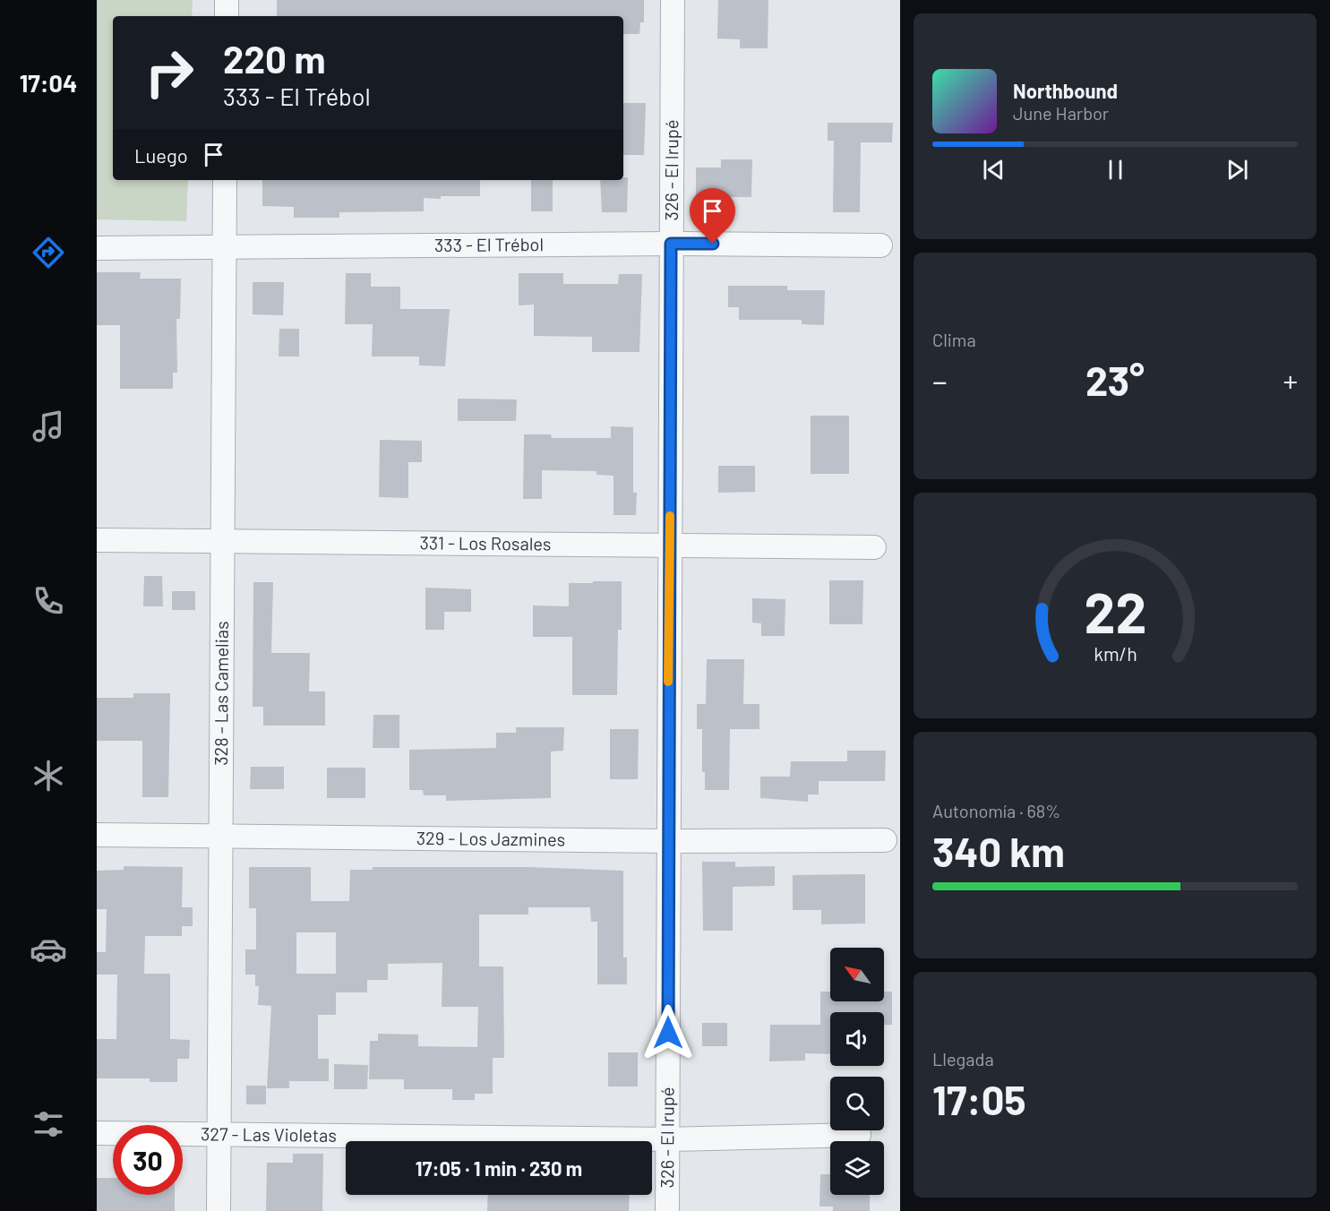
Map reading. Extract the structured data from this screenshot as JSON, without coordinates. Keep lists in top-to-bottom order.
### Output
{
  "streets": {
    "street": [
      "326 - El Irupé",
      "333 - El Trébol",
      "331 - Los Rosales",
      "328 - Las Camelias",
      "329 - Los Jazmines",
      "327 - Las Violetas"
    ]
  },
  "crossings": [
    ["326 - El Irupé", "333 - El Trébol"],
    ["326 - El Irupé", "331 - Los Rosales"],
    ["326 - El Irupé", "329 - Los Jazmines"],
    ["326 - El Irupé", "327 - Las Violetas"],
    ["333 - El Trébol", "328 - Las Camelias"],
    ["331 - Los Rosales", "328 - Las Camelias"],
    ["328 - Las Camelias", "329 - Los Jazmines"],
    ["328 - Las Camelias", "327 - Las Violetas"]
  ],
  "north": "top left",
  "page": {
    "tabs": "17:04",
    "turn": ["220 m", "333 - El Trébol"],
    "song": ["Northbound", "June Harbor"],
    "then": "Luego",
    "tile": [
      "Clima",
      ["Autonomía · 68%", "340 km"],
      ["Llegada", "17:05"]
    ],
    "heat": ["−", "23°", "+"],
    "limit": "30",
    "trip": "17:05 · 1 min · 230 m",
    "gauge": ["22", "km/h"]
  }
}
